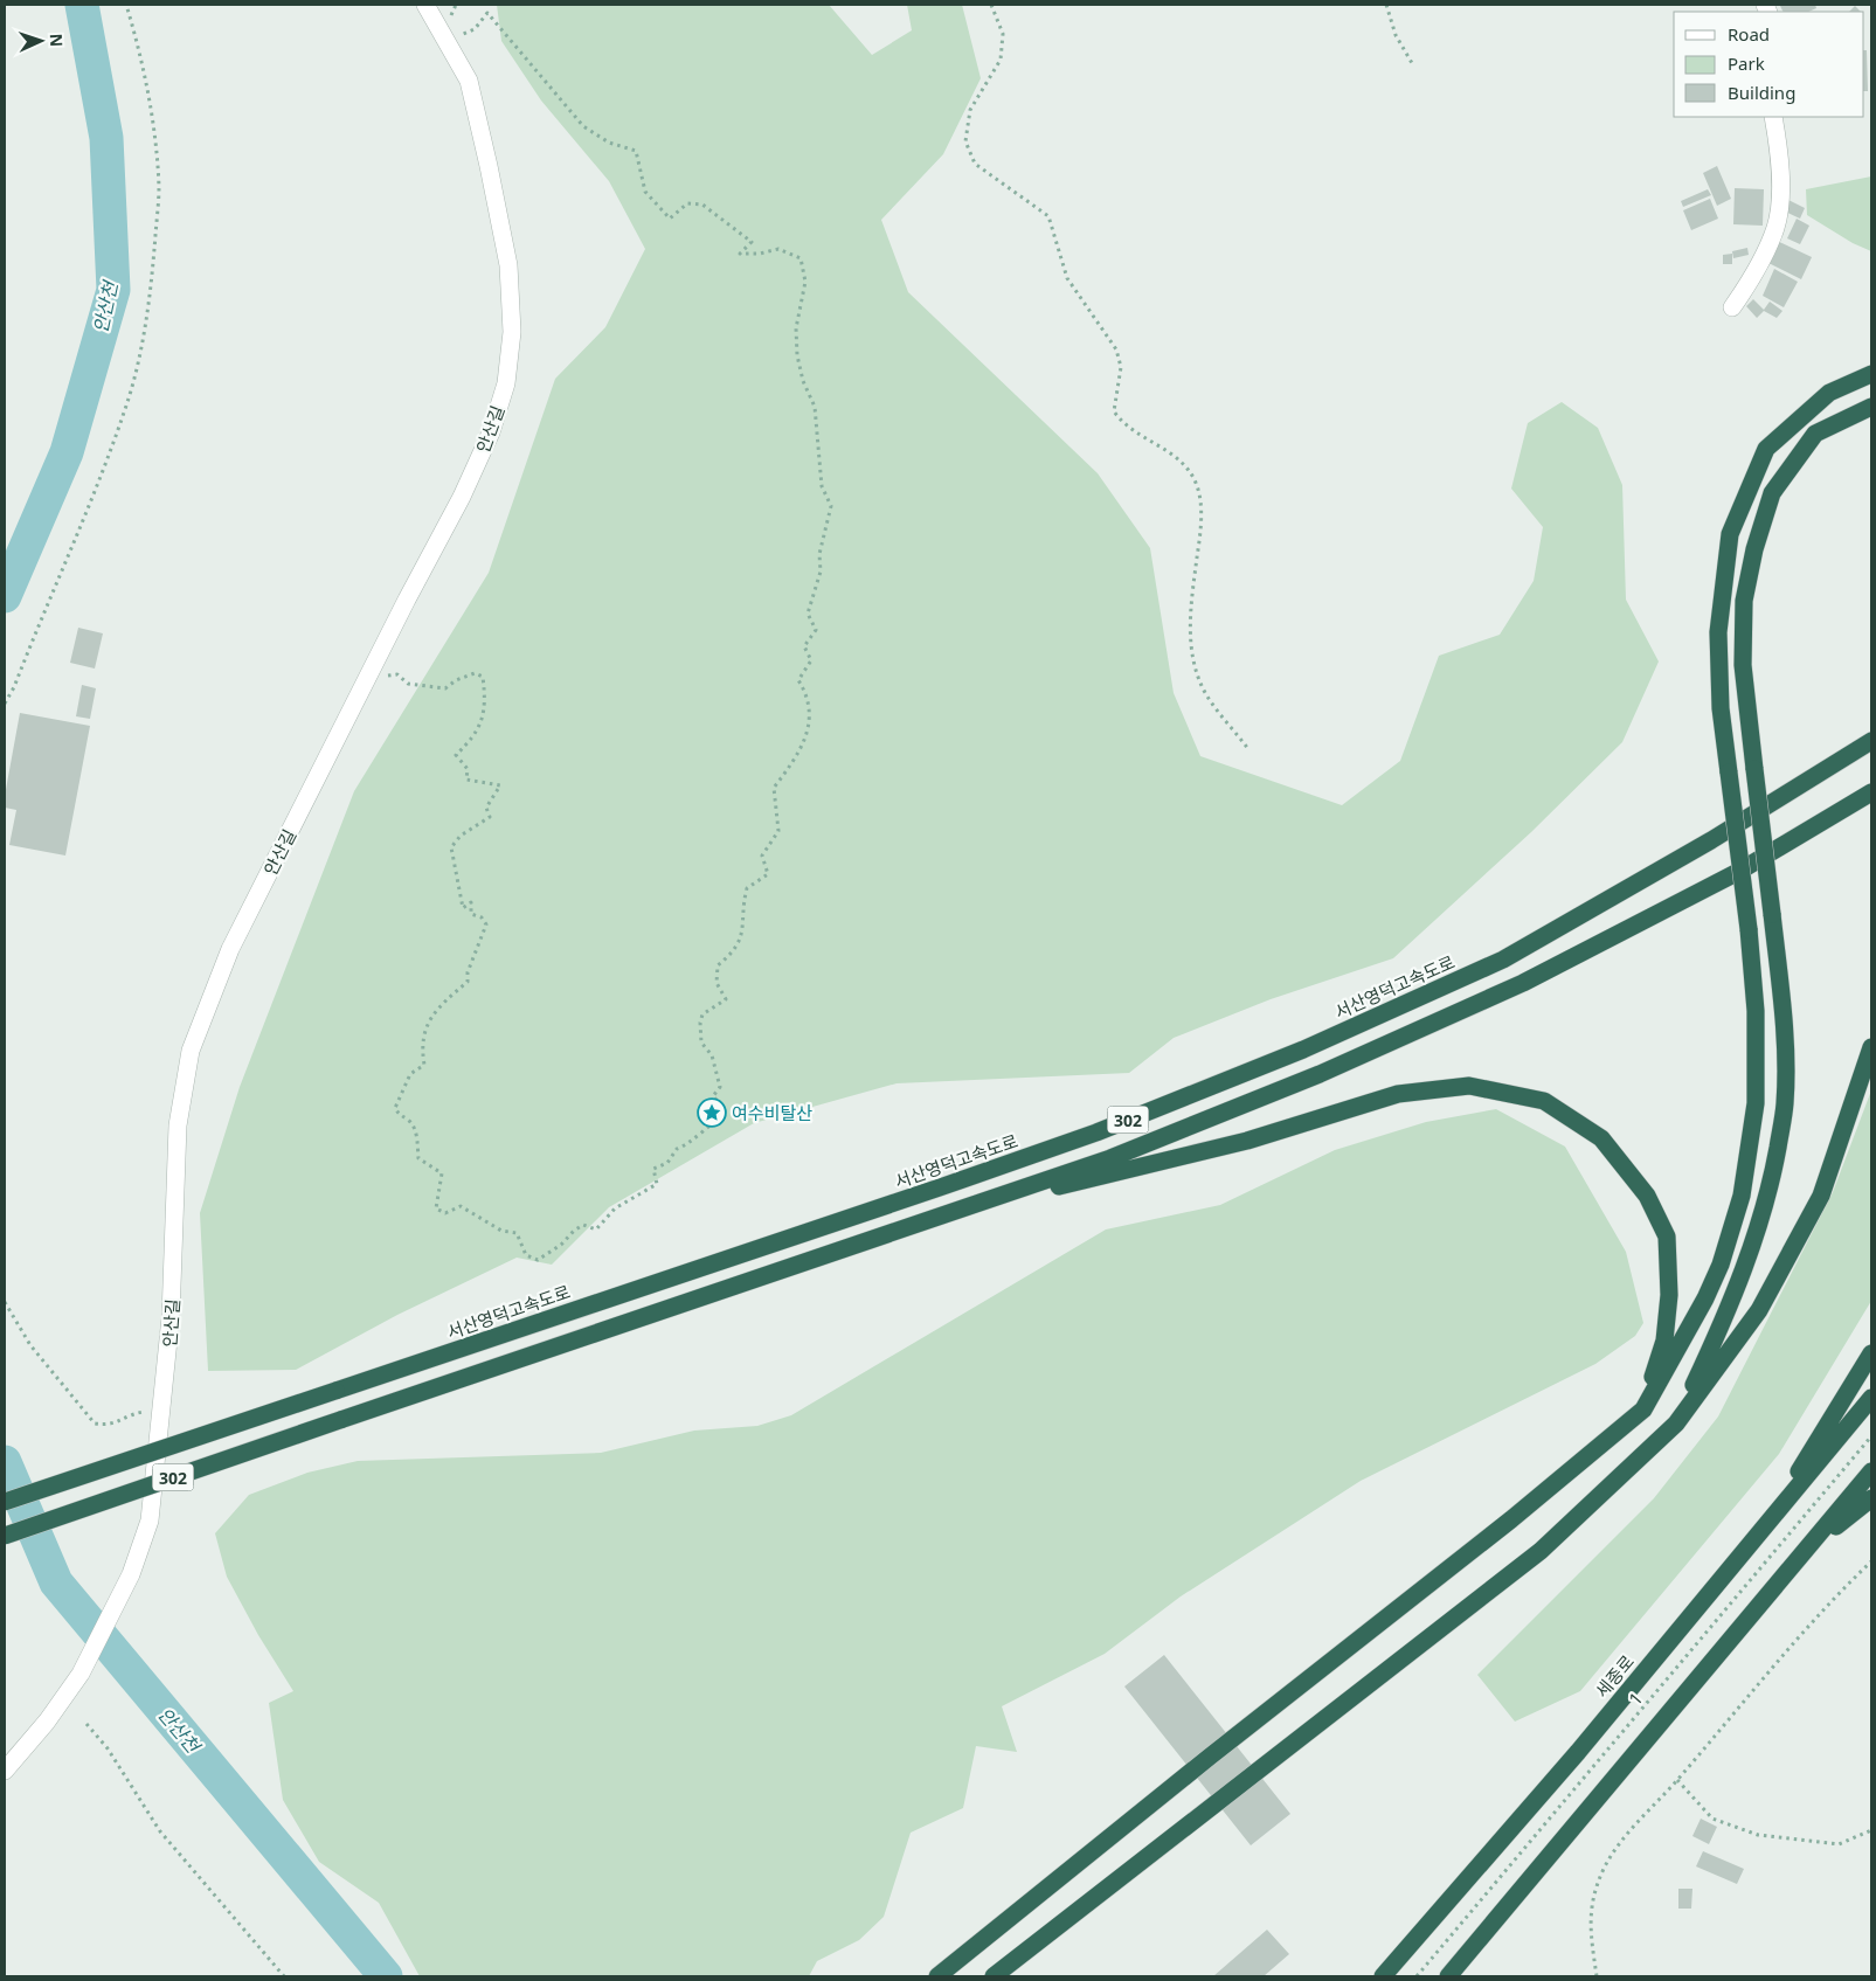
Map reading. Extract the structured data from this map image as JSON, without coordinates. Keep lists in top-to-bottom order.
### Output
{
  "streets": {
    "highway": ["서산영덕고속도로", "302", "세종로"],
    "street": ["안산길"],
    "path": ["1"]
  },
  "water": ["안산천"],
  "places": {
    "place": ["여수비탈산"]
  },
  "legend": ["Road", "Park", "Building"],
  "north": "right"
}
